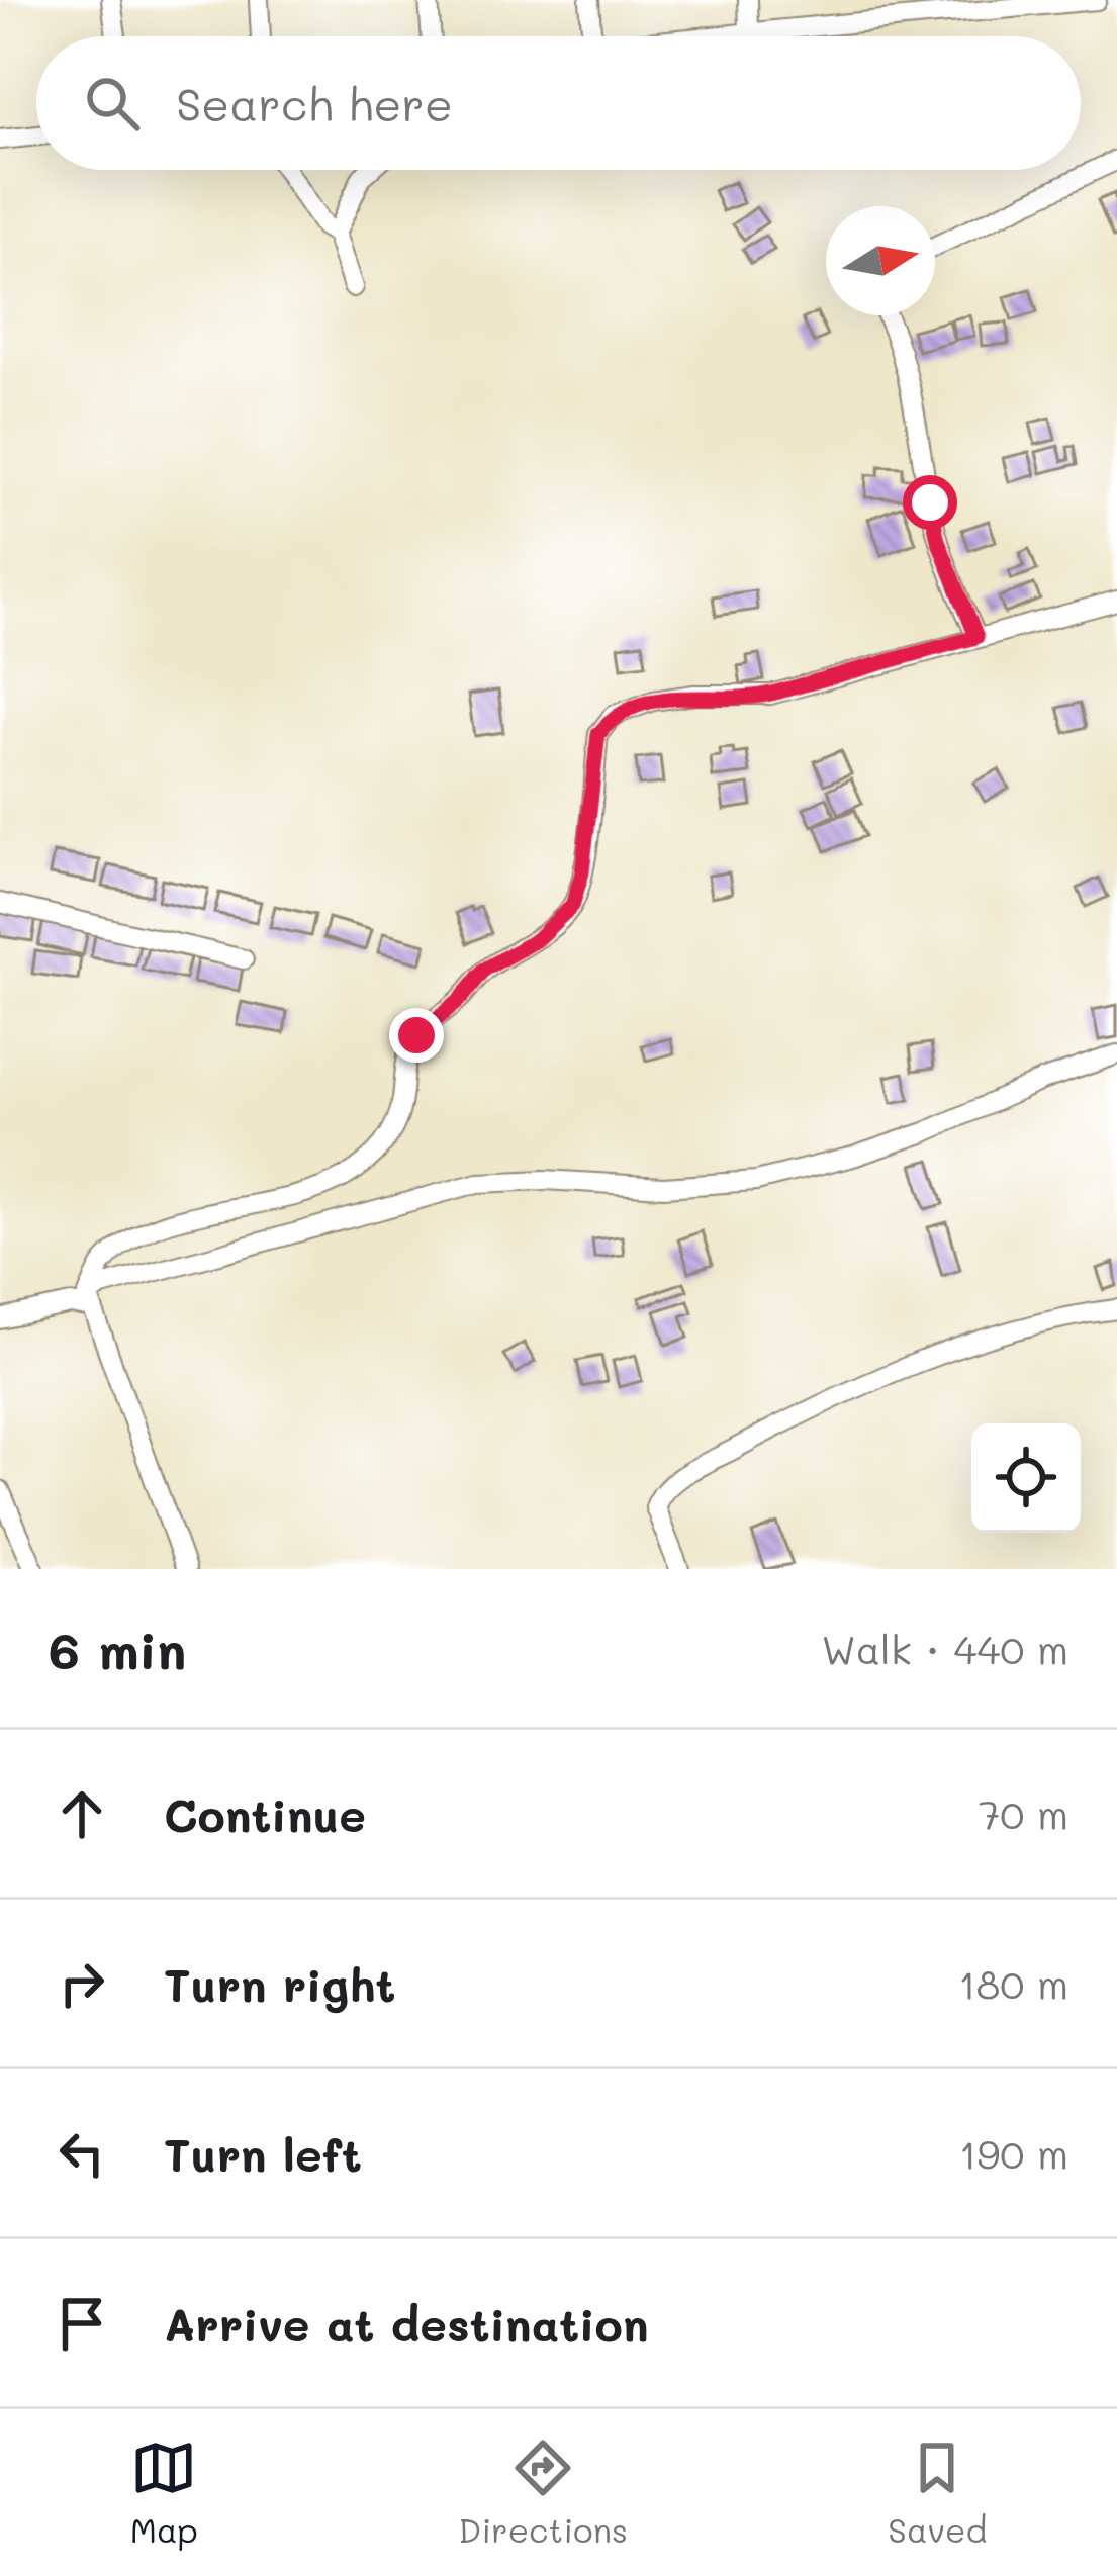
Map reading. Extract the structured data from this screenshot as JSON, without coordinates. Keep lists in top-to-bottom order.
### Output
{
  "north": "right",
  "page": {
    "search": "Search here",
    "heading": ["6 min", "Walk · 440 m"],
    "list": [
      ["Continue", "70 m"],
      ["Turn right", "180 m"],
      ["Turn left", "190 m"],
      "Arrive at destination"
    ],
    "nav": ["Map", "Directions", "Saved"]
  }
}
